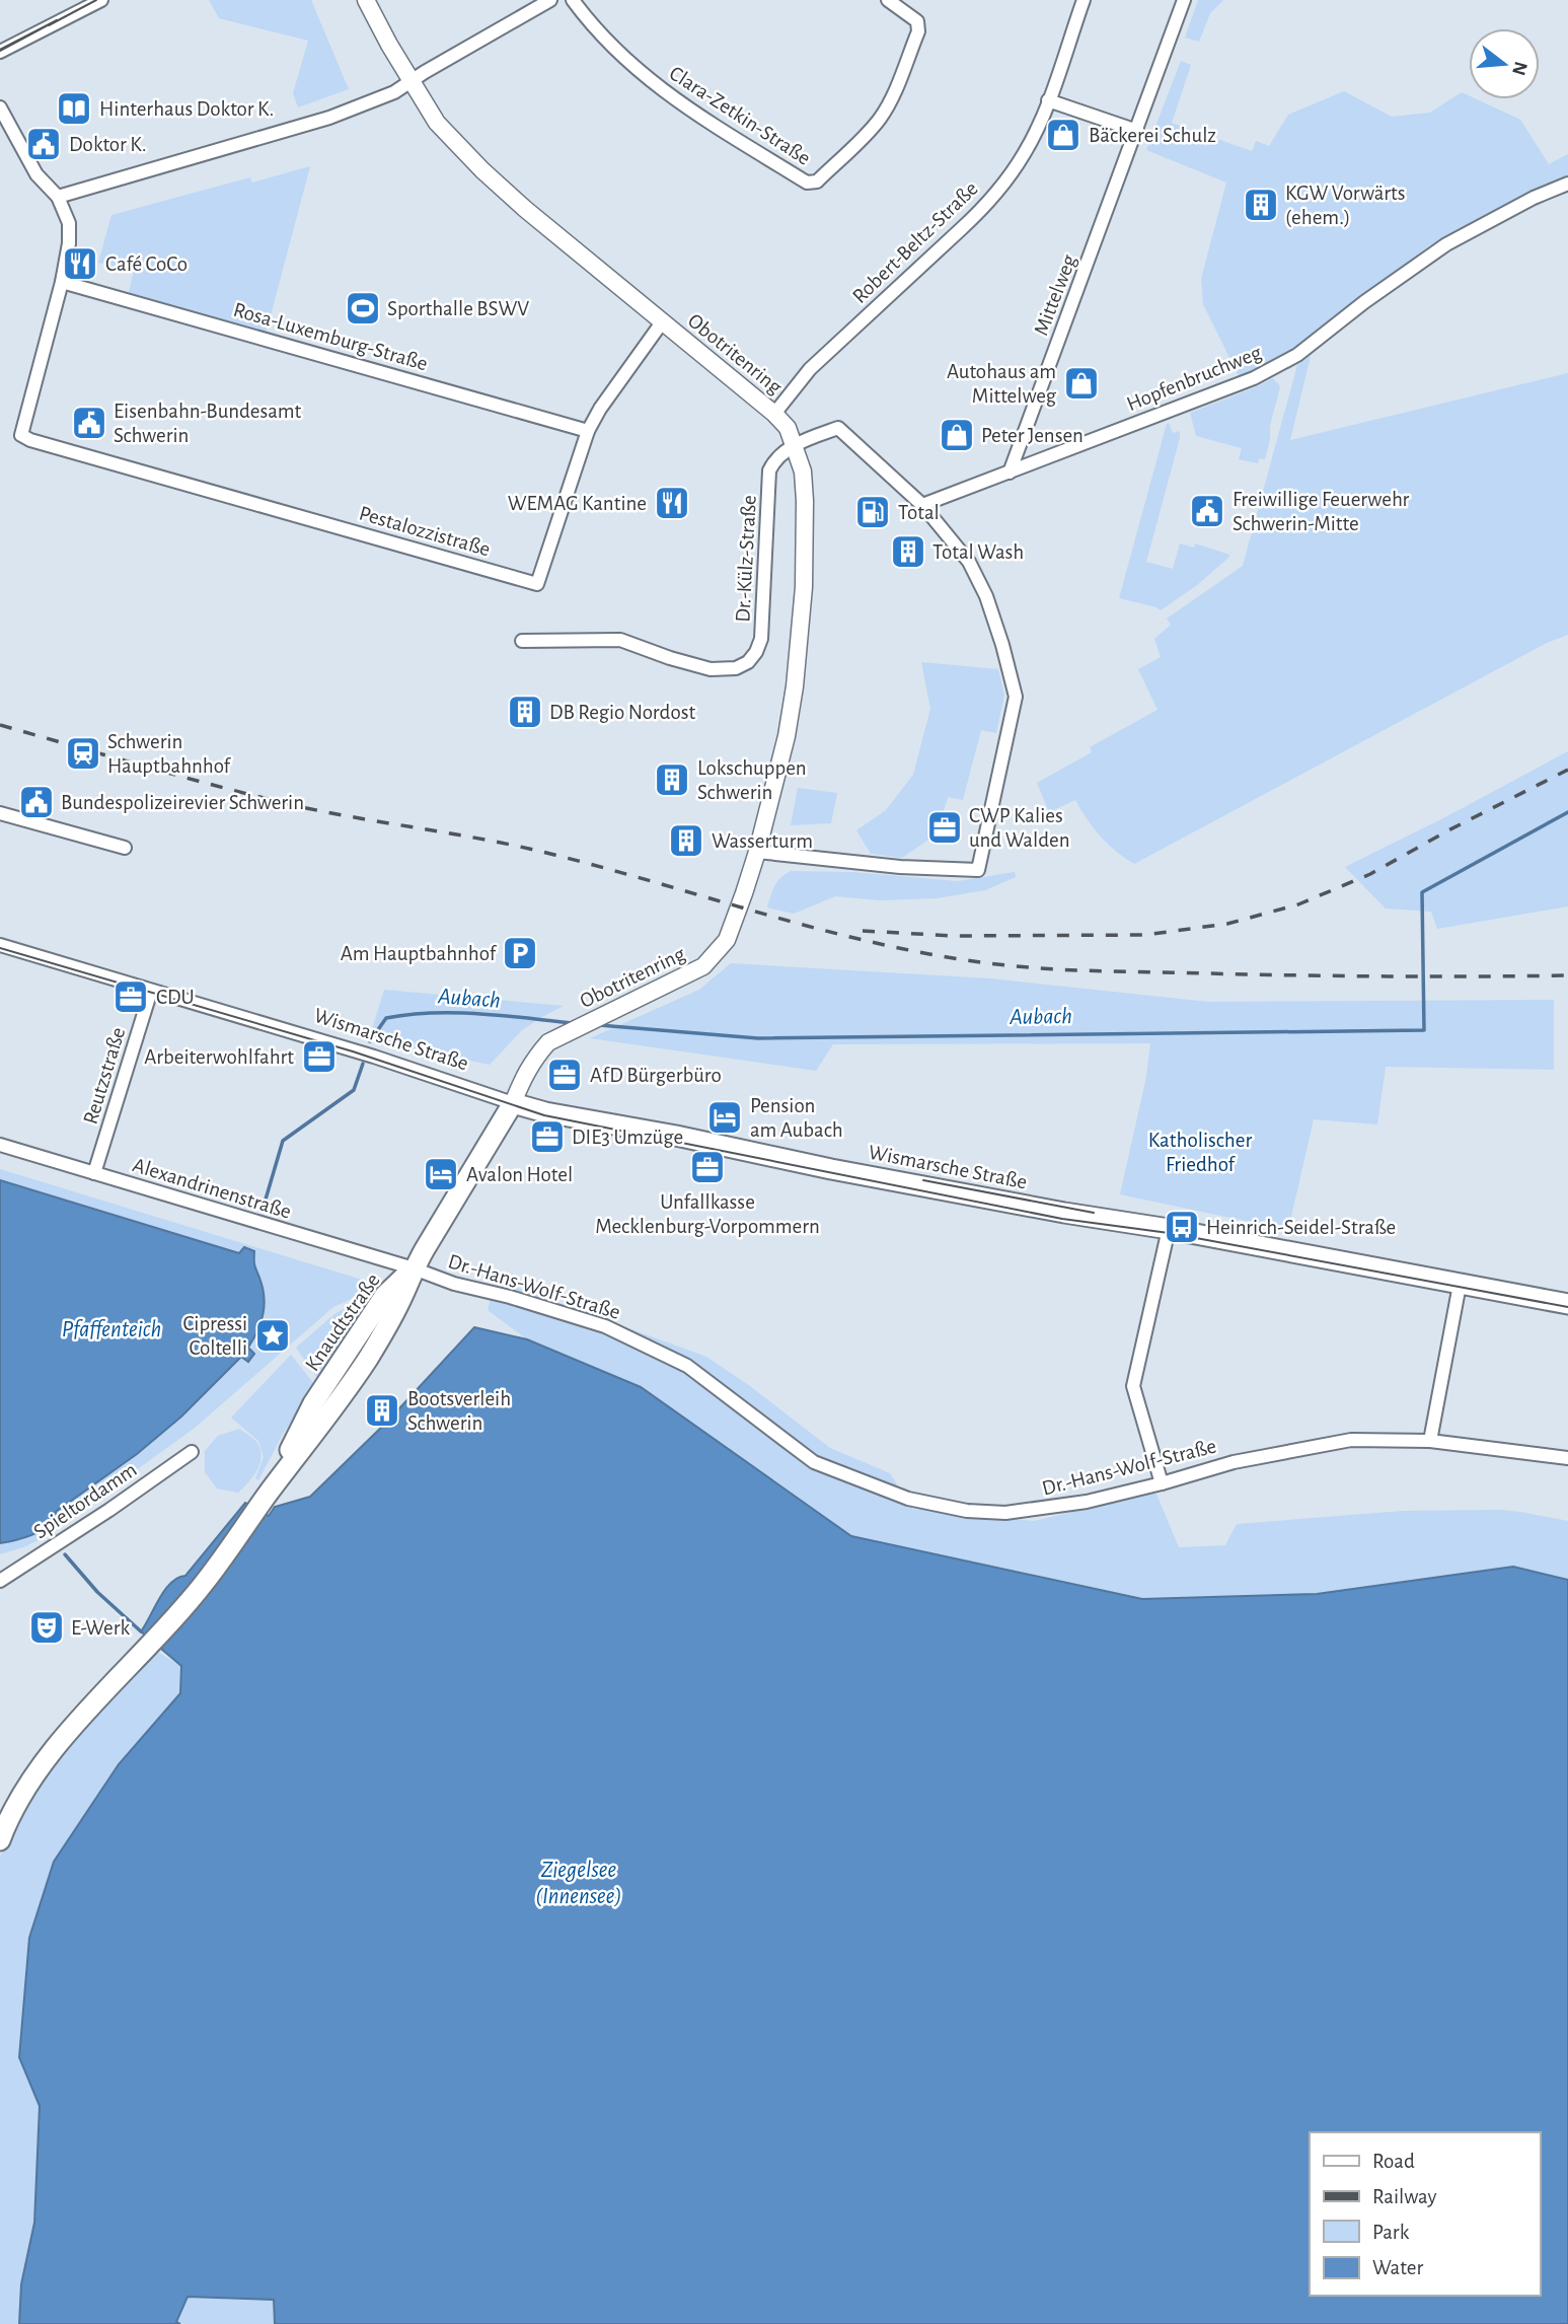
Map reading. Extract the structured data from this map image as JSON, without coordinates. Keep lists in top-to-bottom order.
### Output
{
  "streets": {
    "main road": ["Wismarsche Straße", "Knaudtstraße"],
    "street": [
      "Clara-Zetkin-Straße",
      "Robert-Beltz-Straße",
      "Mittelweg",
      "Rosa-Luxemburg-Straße",
      "Obotritenring",
      "Hopfenbruchweg",
      "Pestalozzistraße",
      "Dr.-Külz-Straße",
      "Reutzstraße",
      "Alexandrinenstraße",
      "Dr.-Hans-Wolf-Straße",
      "Spieltordamm"
    ]
  },
  "crossings": [
    ["Robert-Beltz-Straße", "Obotritenring"],
    ["Mittelweg", "Hopfenbruchweg"],
    ["Rosa-Luxemburg-Straße", "Pestalozzistraße"],
    ["Obotritenring", "Pestalozzistraße"],
    ["Obotritenring", "Dr.-Külz-Straße"],
    ["Obotritenring", "Wismarsche Straße"],
    ["Obotritenring", "Knaudtstraße"],
    ["Hopfenbruchweg", "Dr.-Külz-Straße"],
    ["Wismarsche Straße", "Reutzstraße"],
    ["Wismarsche Straße", "Knaudtstraße"],
    ["Reutzstraße", "Alexandrinenstraße"],
    ["Alexandrinenstraße", "Dr.-Hans-Wolf-Straße"],
    ["Alexandrinenstraße", "Knaudtstraße"],
    ["Dr.-Hans-Wolf-Straße", "Knaudtstraße"]
  ],
  "water": ["Aubach", "Pfaffenteich", "Ziegelsee (Innensee)"],
  "parks": ["Katholischer Friedhof"],
  "places": {
    "library": ["Hinterhaus Doktor K."],
    "shop": ["Bäckerei Schulz", "Autohaus am Mittelweg", "Peter Jensen"],
    "public building": [
      "Doktor K.",
      "Eisenbahn-Bundesamt Schwerin",
      "Freiwillige Feuerwehr Schwerin-Mitte",
      "Bundespolizeirevier Schwerin"
    ],
    "building": [
      "KGW Vorwärts (ehem.)",
      "Total Wash",
      "DB Regio Nordost",
      "Lokschuppen Schwerin",
      "Wasserturm",
      "Bootsverleih Schwerin"
    ],
    "restaurant": ["Café CoCo", "WEMAG Kantine"],
    "sports": ["Sporthalle BSWV"],
    "fuel station": ["Total"],
    "station": ["Schwerin Hauptbahnhof"],
    "office": [
      "CWP Kalies und Walden",
      "CDU",
      "Arbeiterwohlfahrt",
      "AfD Bürgerbüro",
      "DIE3 Umzüge",
      "Unfallkasse Mecklenburg-Vorpommern"
    ],
    "parking": ["Am Hauptbahnhof"],
    "hotel": ["Pension am Aubach", "Avalon Hotel"],
    "bus stop": ["Heinrich-Seidel-Straße"],
    "place": ["Cipressi Coltelli"],
    "theatre": ["E-Werk"]
  },
  "legend": [
    "Road",
    "Railway",
    "Park",
    "Water"
  ],
  "north": "right"
}
